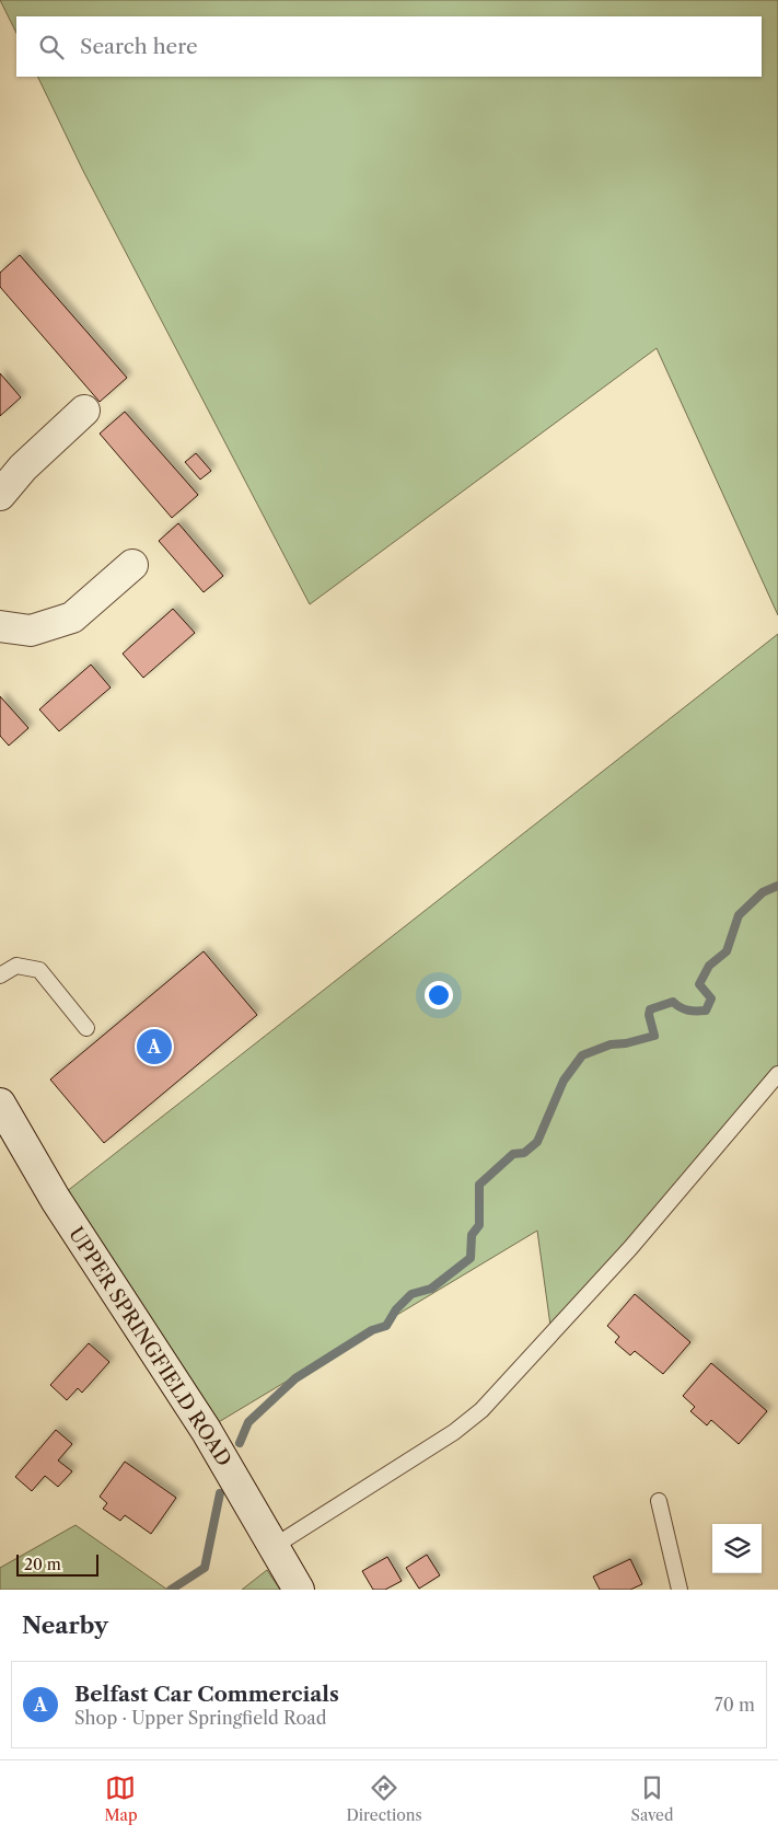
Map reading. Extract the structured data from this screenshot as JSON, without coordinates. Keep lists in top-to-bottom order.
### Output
{
  "streets": {
    "main road": ["UPPER SPRINGFIELD ROAD"]
  },
  "scale_bar": "20 m",
  "page": {
    "search": "Search here",
    "pins": "A",
    "scale": "20 m",
    "heading": "Nearby",
    "list": [
      {
        "mark": "A",
        "name": "Belfast Car Commercials",
        "note": "Shop · Upper Springfield Road",
        "value": "70 m"
      }
    ],
    "nav": ["Map", "Directions", "Saved"]
  }
}
